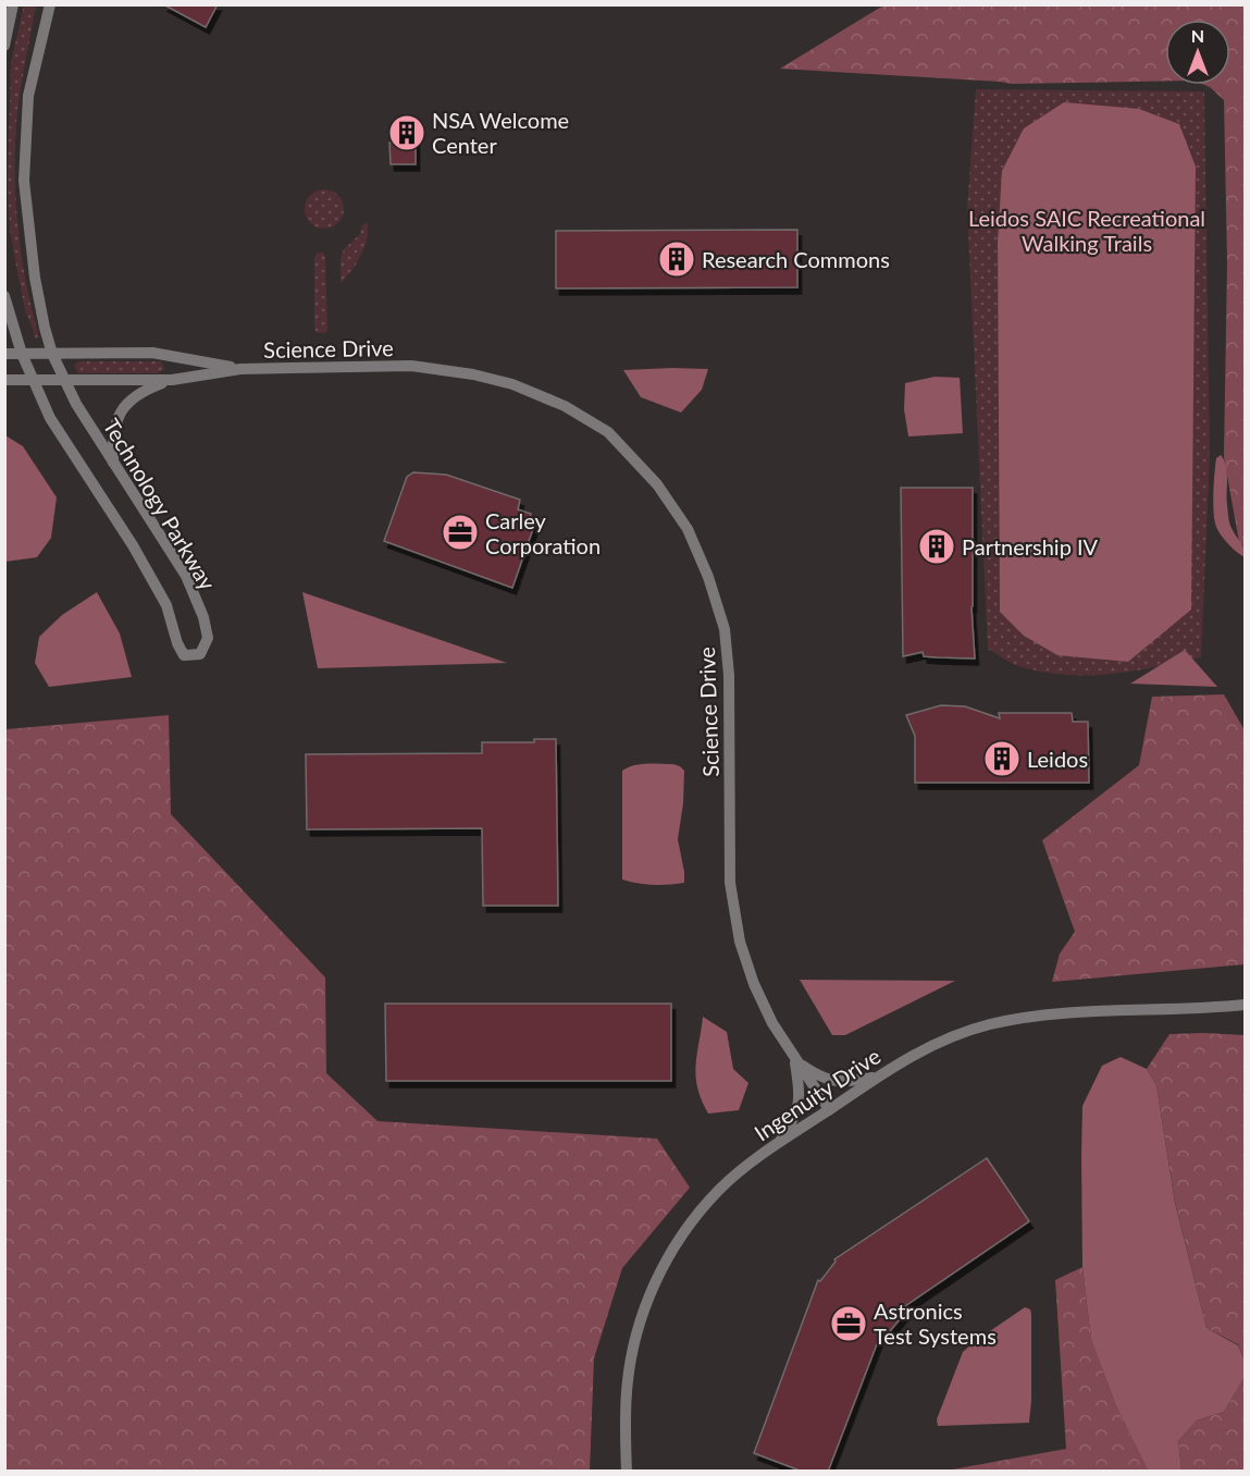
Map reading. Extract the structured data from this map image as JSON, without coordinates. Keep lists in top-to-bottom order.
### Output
{
  "streets": {
    "street": ["Science Drive", "Technology Parkway", "Ingenuity Drive"]
  },
  "crossings": [
    ["Science Drive", "Technology Parkway"],
    ["Science Drive", "Ingenuity Drive"]
  ],
  "parks": ["Leidos SAIC Recreational Walking Trails"],
  "places": {
    "building": [
      "NSA Welcome Center",
      "Research Commons",
      "Partnership IV",
      "Leidos"
    ],
    "office": ["Carley Corporation", "Astronics Test Systems"]
  },
  "north": "top"
}
